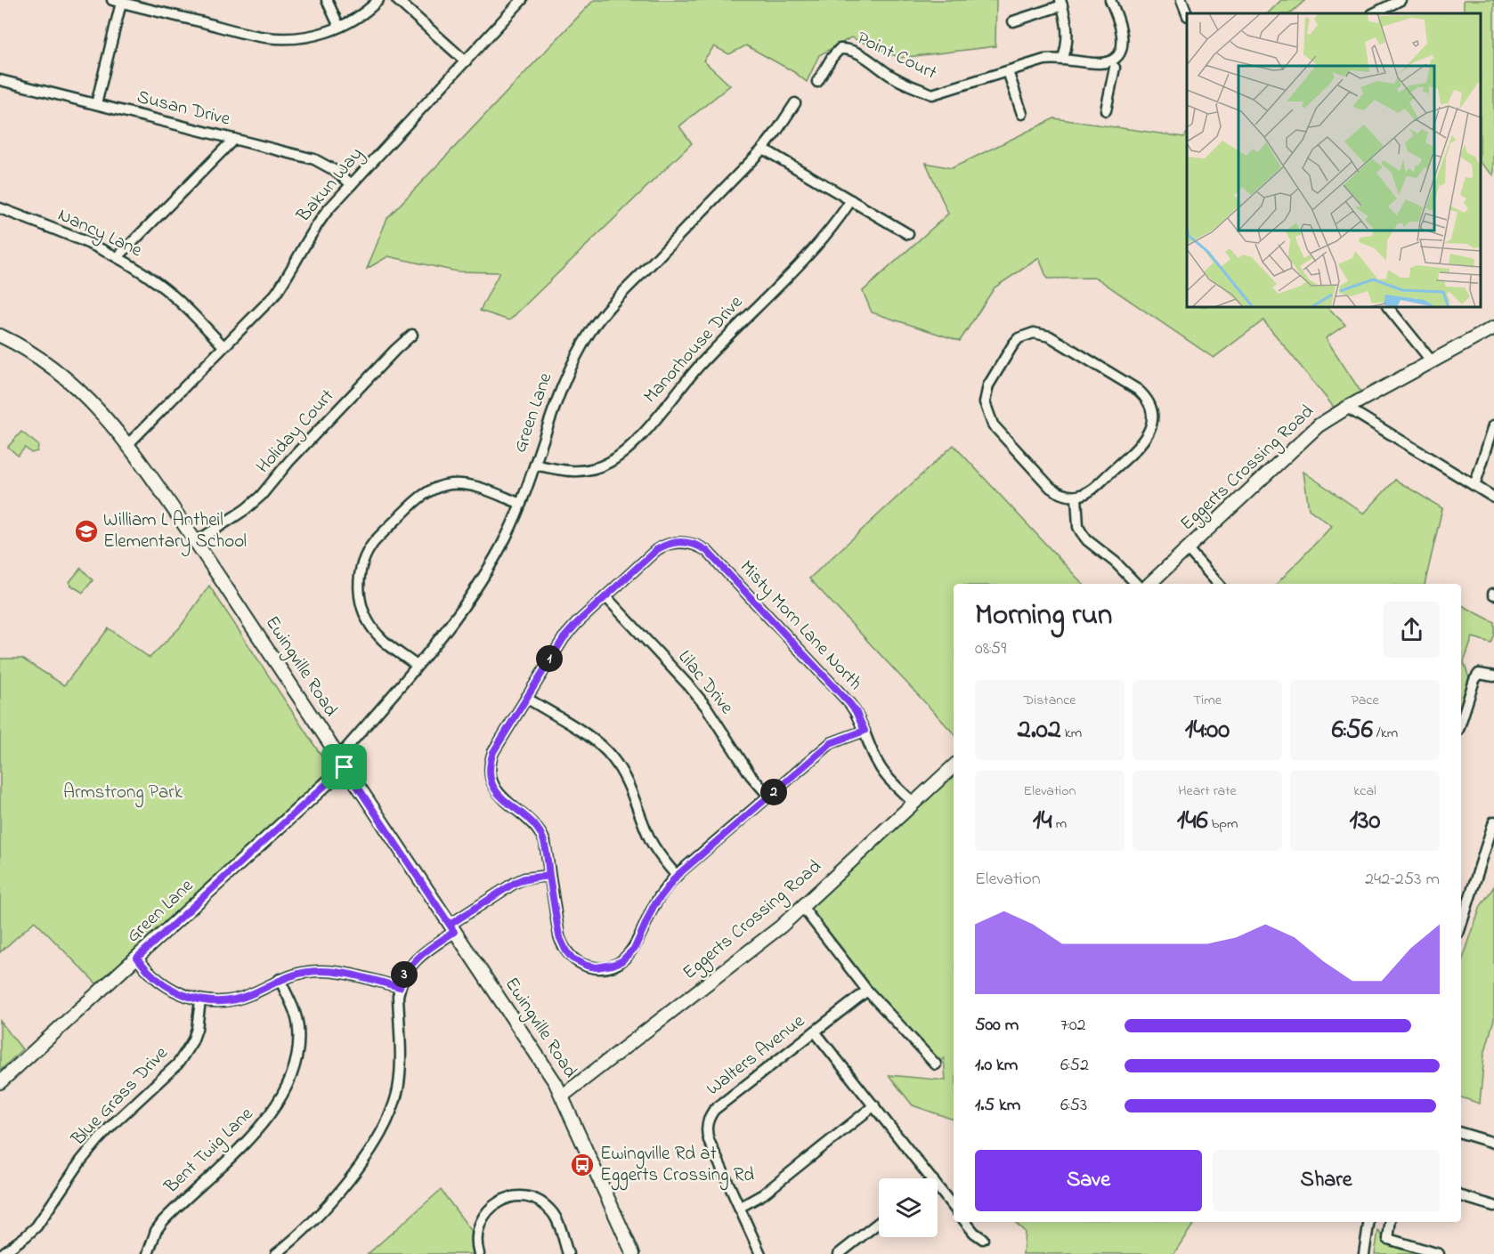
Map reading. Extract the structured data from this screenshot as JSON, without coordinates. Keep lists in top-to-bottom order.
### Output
{
  "streets": {
    "street": [
      "Point Court",
      "Susan Drive",
      "Bakun Way",
      "Nancy Lane",
      "Manorhouse Drive",
      "Green Lane",
      "Holiday Court",
      "Eggerts Crossing Road",
      "Misty Morn Lane North",
      "Ewingville Road",
      "Lilac Drive",
      "Walters Avenue",
      "Blue Grass Drive",
      "Bent Twig Lane"
    ]
  },
  "crossings": [
    ["Susan Drive", "Bakun Way"],
    ["Bakun Way", "Nancy Lane"],
    ["Bakun Way", "Ewingville Road"],
    ["Manorhouse Drive", "Green Lane"],
    ["Green Lane", "Ewingville Road"],
    ["Holiday Court", "Ewingville Road"],
    ["Eggerts Crossing Road", "Misty Morn Lane North"],
    ["Eggerts Crossing Road", "Ewingville Road"],
    ["Misty Morn Lane North", "Lilac Drive"]
  ],
  "parks": ["Armstrong Park"],
  "places": {
    "school or university": ["William L Antheil Elementary School"],
    "bus stop": ["Ewingville Rd at Eggerts Crossing Rd"]
  },
  "page": {
    "heading": ["Morning run", "08:59"],
    "pins": ["1", "2", "3"],
    "stats": [
      ["Distance", "2.02 km"],
      ["Time", "14:00"],
      ["Pace", "6:56 /km"],
      ["Elevation", "14 m"],
      ["Heart rate", "146 bpm"],
      ["kcal", "130"]
    ],
    "chart": ["Elevation", "242–253 m"],
    "list": [
      {
        "name": "500 m",
        "note": "7:02"
      },
      {
        "name": "1.0 km",
        "note": "6:52"
      },
      {
        "name": "1.5 km",
        "note": "6:53"
      }
    ],
    "buttons": ["Save", "Share"]
  }
}
